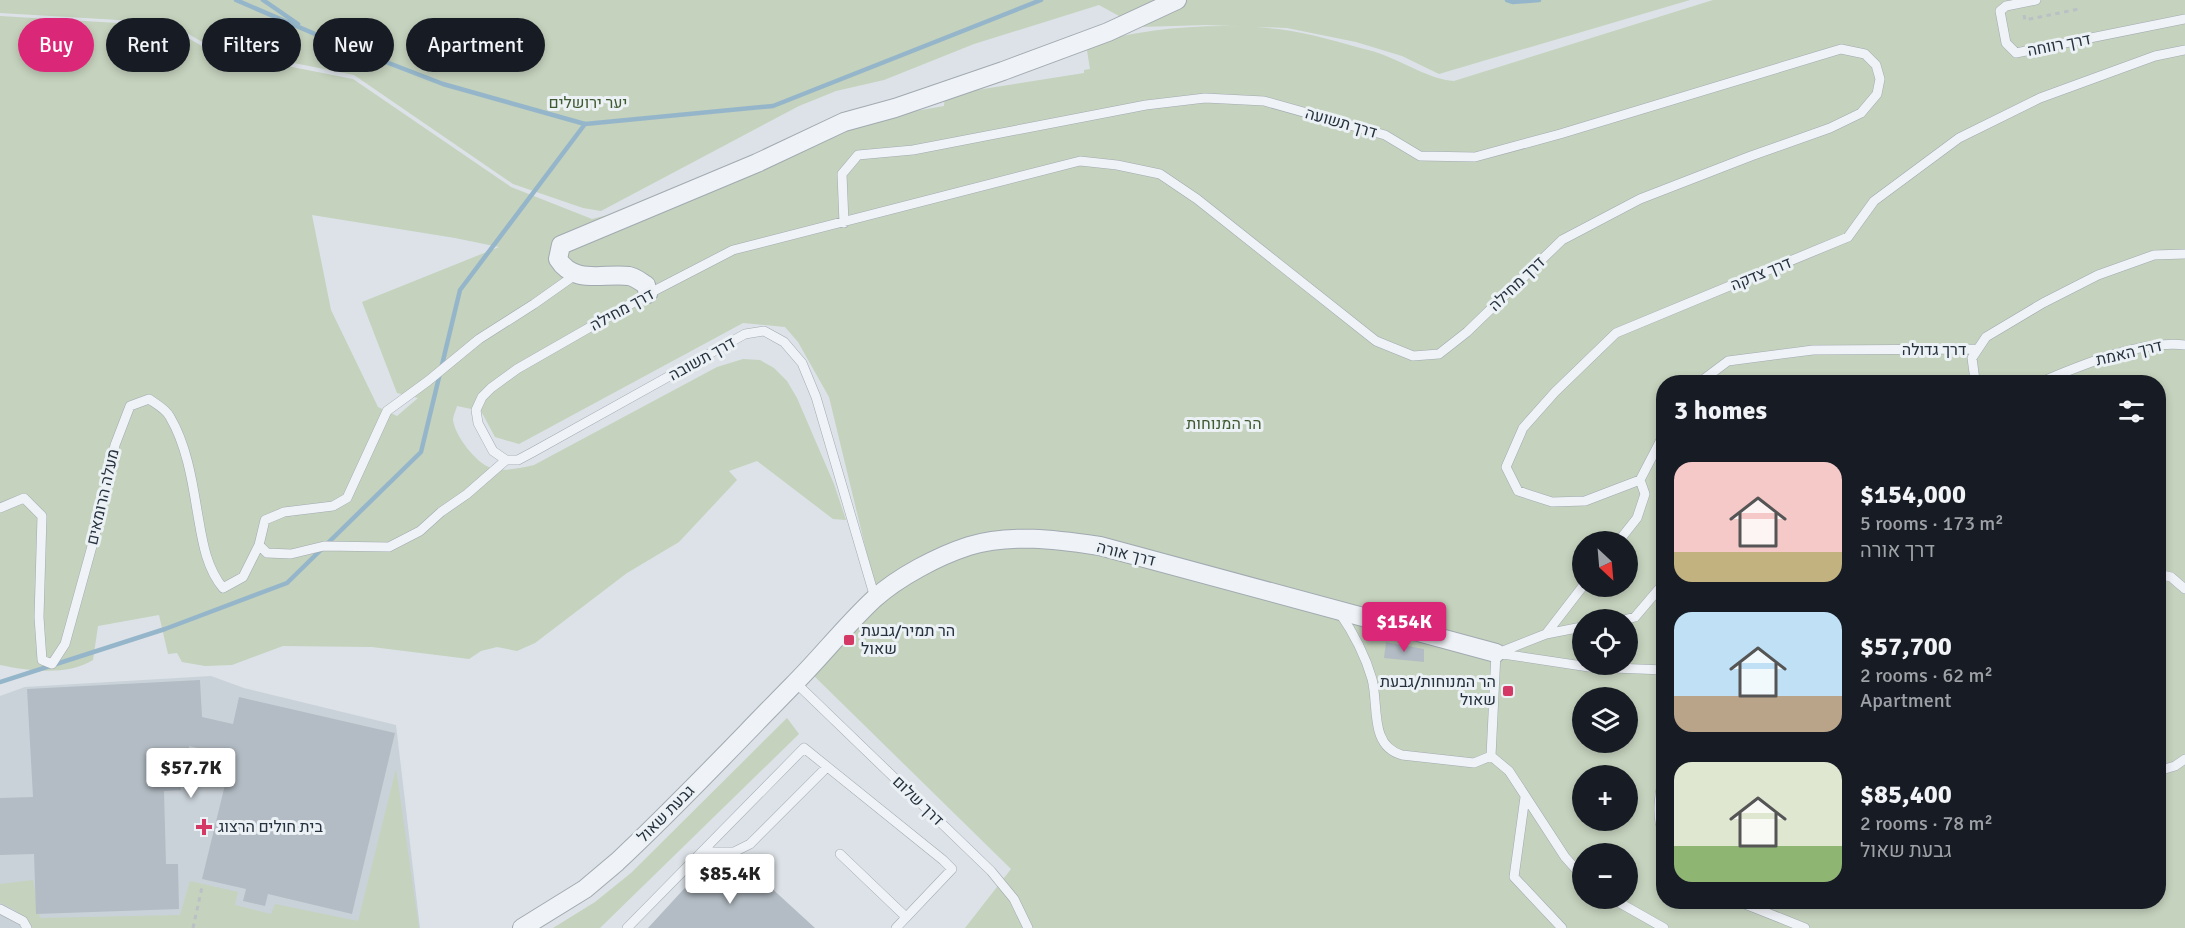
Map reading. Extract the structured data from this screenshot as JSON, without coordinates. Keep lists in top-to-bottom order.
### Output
{
  "streets": {
    "street": ["דרך אורה", "גבעת שאול"],
    "lane": [
      "דרך רווחה",
      "דרך תשועה",
      "דרך צדקה",
      "דרך מחילה",
      "דרך גדולה",
      "דרך האמת",
      "דרך תשובה",
      "מעלה הרומאים",
      "דרך שלום"
    ]
  },
  "crossings": [
    ["דרך תשועה", "דרך מחילה"],
    ["דרך מחילה", "דרך תשובה"],
    ["דרך תשובה", "דרך אורה"],
    ["דרך אורה", "דרך שלום"],
    ["דרך אורה", "גבעת שאול"],
    ["דרך שלום", "גבעת שאול"]
  ],
  "parks": ["יער ירושלים", "הר המנוחות"],
  "places": {
    "transit": ["הר תמיר/גבעת שאול", "הר המנוחות/גבעת שאול"],
    "health": ["בית חולים הרצוג"]
  },
  "north": "bottom right",
  "page": {
    "chip": [
      "Buy",
      "Rent",
      "Filters",
      "New",
      "Apartment"
    ],
    "heading": "3 homes",
    "list": [
      {
        "name": "$154,000",
        "note": "5 rooms · 173 m² · דרך אורה"
      },
      {
        "name": "$57,700",
        "note": "2 rooms · 62 m² · Apartment"
      },
      {
        "name": "$85,400",
        "note": "2 rooms · 78 m² · גבעת שאול"
      }
    ],
    "map_buttons": ["+", "−"],
    "price": ["$154K", "$57.7K", "$85.4K"]
  }
}
